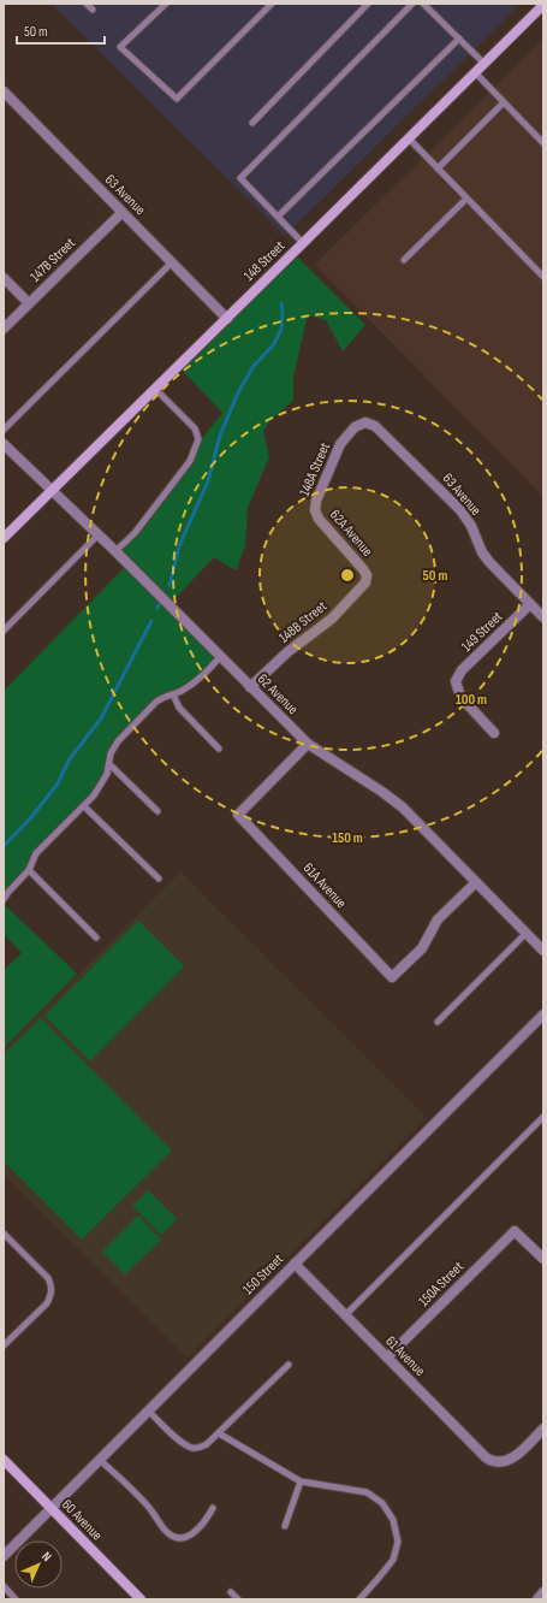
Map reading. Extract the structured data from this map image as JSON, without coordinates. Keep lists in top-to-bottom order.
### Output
{
  "streets": {
    "main road": ["148 Street", "60 Avenue"],
    "street": [
      "63 Avenue",
      "147B Street",
      "148A Street",
      "62A Avenue",
      "148B Street",
      "149 Street",
      "62 Avenue",
      "61A Avenue",
      "150 Street",
      "150A Street",
      "61 Avenue"
    ]
  },
  "crossings": [
    ["63 Avenue", "147B Street"],
    ["63 Avenue", "148 Street"],
    ["63 Avenue", "148A Street"],
    ["63 Avenue", "149 Street"],
    ["148 Street", "62 Avenue"],
    ["148A Street", "62A Avenue"],
    ["62A Avenue", "148B Street"],
    ["148B Street", "62 Avenue"],
    ["62 Avenue", "61A Avenue"],
    ["150 Street", "61 Avenue"],
    ["150 Street", "60 Avenue"],
    ["150A Street", "61 Avenue"]
  ],
  "scale_bar": "50 m",
  "north": "top right",
  "rings": ["50 m", "100 m", "150 m"]
}
